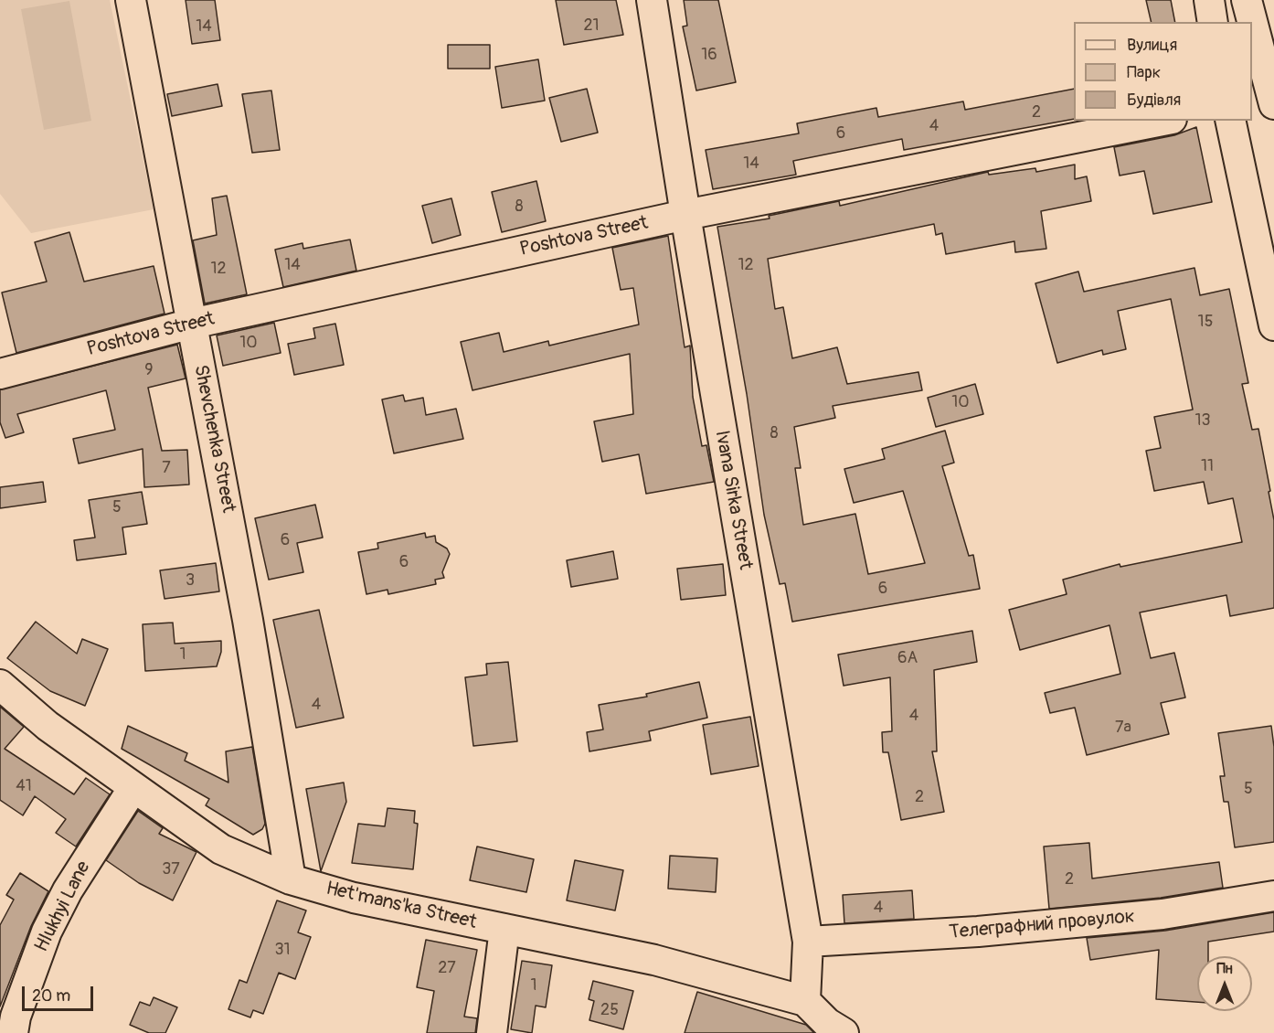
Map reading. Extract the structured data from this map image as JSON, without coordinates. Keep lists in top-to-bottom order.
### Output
{
  "streets": {
    "street": [
      "Poshtova Street",
      "Shevchenka Street",
      "Ivana Sirka Street",
      "Het'mans'ka Street",
      "Hlukhyi Lane",
      "Телеграфний провулок"
    ]
  },
  "crossings": [
    ["Poshtova Street", "Shevchenka Street"],
    ["Poshtova Street", "Ivana Sirka Street"],
    ["Shevchenka Street", "Het'mans'ka Street"],
    ["Ivana Sirka Street", "Het'mans'ka Street"],
    ["Ivana Sirka Street", "Телеграфний провулок"],
    ["Het'mans'ka Street", "Hlukhyi Lane"]
  ],
  "house_numbers": [
    "21",
    "14",
    "16",
    "2",
    "4",
    "6",
    "14",
    "8",
    "14",
    "12",
    "12",
    "15",
    "10",
    "9",
    "10",
    "13",
    "8",
    "11",
    "7",
    "5",
    "6",
    "6",
    "3",
    "6",
    "1",
    "6А",
    "4",
    "4",
    "7а",
    "41",
    "5",
    "2",
    "37",
    "2",
    "4",
    "31",
    "27",
    "1",
    "25"
  ],
  "legend": ["Вулиця", "Парк", "Будівля"],
  "scale_bar": "20 m",
  "north": "top"
}
